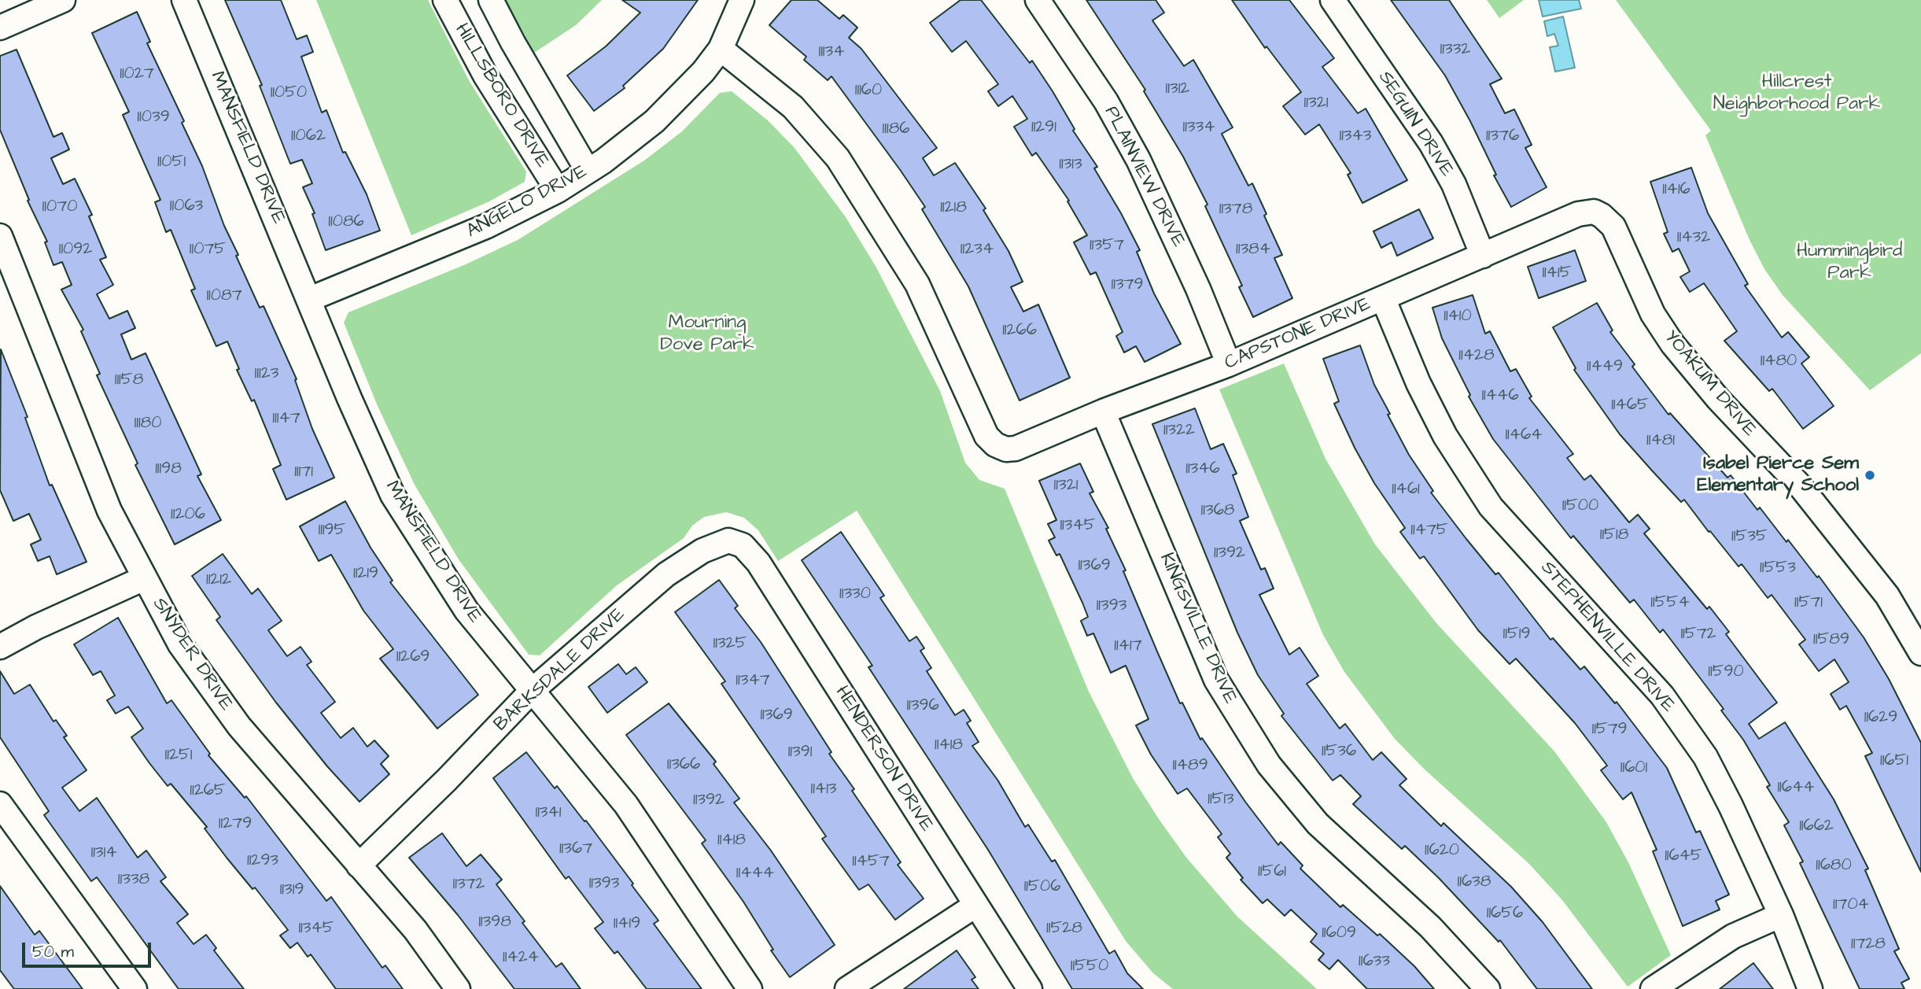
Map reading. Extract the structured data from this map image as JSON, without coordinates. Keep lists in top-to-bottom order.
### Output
{
  "streets": {
    "street": [
      "HILLSBORO DRIVE",
      "SEGUIN DRIVE",
      "MANSFIELD DRIVE",
      "PLAINVIEW DRIVE",
      "ANGELO DRIVE",
      "CAPSTONE DRIVE",
      "YOAKUM DRIVE",
      "KINGSVILLE DRIVE",
      "STEPHENVILLE DRIVE",
      "SNYDER DRIVE",
      "BARKSDALE DRIVE",
      "HENDERSON DRIVE"
    ]
  },
  "crossings": [
    ["HILLSBORO DRIVE", "ANGELO DRIVE"],
    ["SEGUIN DRIVE", "CAPSTONE DRIVE"],
    ["MANSFIELD DRIVE", "ANGELO DRIVE"],
    ["MANSFIELD DRIVE", "BARKSDALE DRIVE"],
    ["PLAINVIEW DRIVE", "CAPSTONE DRIVE"],
    ["ANGELO DRIVE", "CAPSTONE DRIVE"],
    ["CAPSTONE DRIVE", "YOAKUM DRIVE"],
    ["CAPSTONE DRIVE", "KINGSVILLE DRIVE"],
    ["CAPSTONE DRIVE", "STEPHENVILLE DRIVE"],
    ["SNYDER DRIVE", "BARKSDALE DRIVE"],
    ["BARKSDALE DRIVE", "HENDERSON DRIVE"]
  ],
  "parks": ["Hillcrest Neighborhood Park", "Hummingbird Park", "Mourning Dove Park"],
  "places": ["Isabel Pierce Sem Elementary School"],
  "house_numbers": [
    "11332",
    "11134",
    "11027",
    "11312",
    "11160",
    "11050",
    "11321",
    "11039",
    "11291",
    "11334",
    "11186",
    "11062",
    "11343",
    "11376",
    "11051",
    "11313",
    "11416",
    "11063",
    "11070",
    "11218",
    "11378",
    "11086",
    "11432",
    "11357",
    "11092",
    "11075",
    "11234",
    "11384",
    "11415",
    "11379",
    "11087",
    "11410",
    "11266",
    "11428",
    "11480",
    "11449",
    "11123",
    "11158",
    "11446",
    "11465",
    "11147",
    "11180",
    "11322",
    "11464",
    "11481",
    "11198",
    "11346",
    "11171",
    "11321",
    "11461",
    "11500",
    "11368",
    "11206",
    "11345",
    "11195",
    "11475",
    "11518",
    "11535",
    "11392",
    "11369",
    "11553",
    "11219",
    "11212",
    "11330",
    "11554",
    "11571",
    "11393",
    "11519",
    "11572",
    "11589",
    "11325",
    "11417",
    "11269",
    "11590",
    "11347",
    "11396",
    "11369",
    "11629",
    "11579",
    "11418",
    "11536",
    "11391",
    "11251",
    "11651",
    "11366",
    "11489",
    "11601",
    "11644",
    "11413",
    "11265",
    "11513",
    "11392",
    "11341",
    "11279",
    "11662",
    "11418",
    "11367",
    "11620",
    "11314",
    "11645",
    "11293",
    "11457",
    "11680",
    "11561",
    "11444",
    "11338",
    "11638",
    "11393",
    "11372",
    "11506",
    "11319",
    "11704",
    "11656",
    "11398",
    "11419",
    "11345",
    "11528",
    "11609",
    "11728",
    "11424",
    "11633",
    "11550"
  ],
  "scale_bar": "50 m"
}
